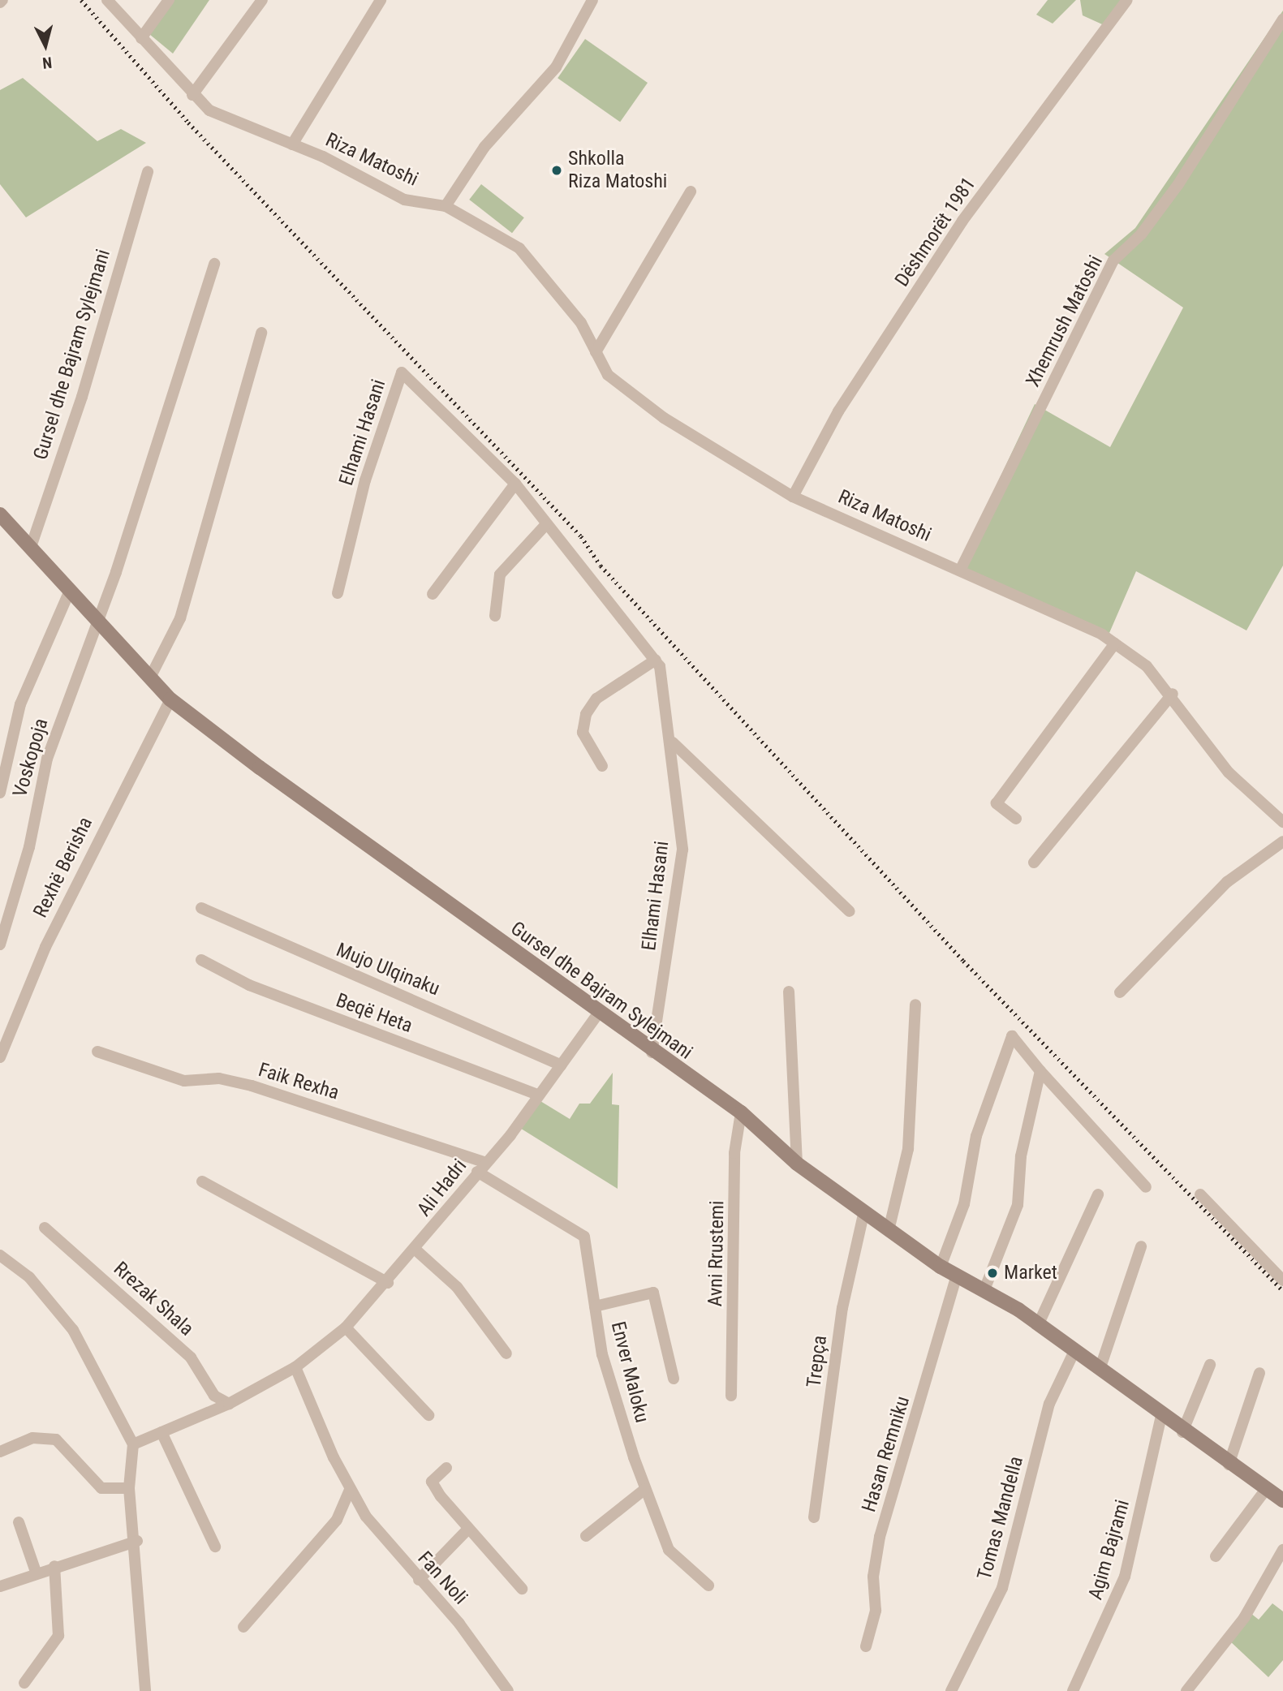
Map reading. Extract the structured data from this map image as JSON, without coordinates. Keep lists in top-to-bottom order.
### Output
{
  "streets": {
    "street": [
      "Riza Matoshi",
      "Dëshmorët 1981",
      "Xhemrush Matoshi",
      "Gursel dhe Bajram Sylejmani",
      "Elhami Hasani",
      "Voskopoja",
      "Rexhë Berisha",
      "Mujo Ulqinaku",
      "Beqë Heta",
      "Faik Rexha",
      "Ali Hadri",
      "Avni Rrustemi",
      "Rrezak Shala",
      "Trepça",
      "Enver Maloku",
      "Hasan Remniku",
      "Tomas Mandella",
      "Agim Bajrami",
      "Fan Noli"
    ]
  },
  "crossings": [
    ["Riza Matoshi", "Dëshmorët 1981"],
    ["Riza Matoshi", "Xhemrush Matoshi"],
    ["Gursel dhe Bajram Sylejmani", "Elhami Hasani"],
    ["Gursel dhe Bajram Sylejmani", "Voskopoja"],
    ["Gursel dhe Bajram Sylejmani", "Rexhë Berisha"],
    ["Gursel dhe Bajram Sylejmani", "Ali Hadri"],
    ["Gursel dhe Bajram Sylejmani", "Avni Rrustemi"],
    ["Gursel dhe Bajram Sylejmani", "Trepça"],
    ["Gursel dhe Bajram Sylejmani", "Hasan Remniku"],
    ["Gursel dhe Bajram Sylejmani", "Tomas Mandella"],
    ["Gursel dhe Bajram Sylejmani", "Agim Bajrami"],
    ["Mujo Ulqinaku", "Ali Hadri"],
    ["Beqë Heta", "Ali Hadri"],
    ["Faik Rexha", "Ali Hadri"],
    ["Ali Hadri", "Rrezak Shala"],
    ["Ali Hadri", "Enver Maloku"],
    ["Ali Hadri", "Fan Noli"]
  ],
  "places": ["Shkolla Riza Matoshi", "Market"],
  "north": "bottom"
}
